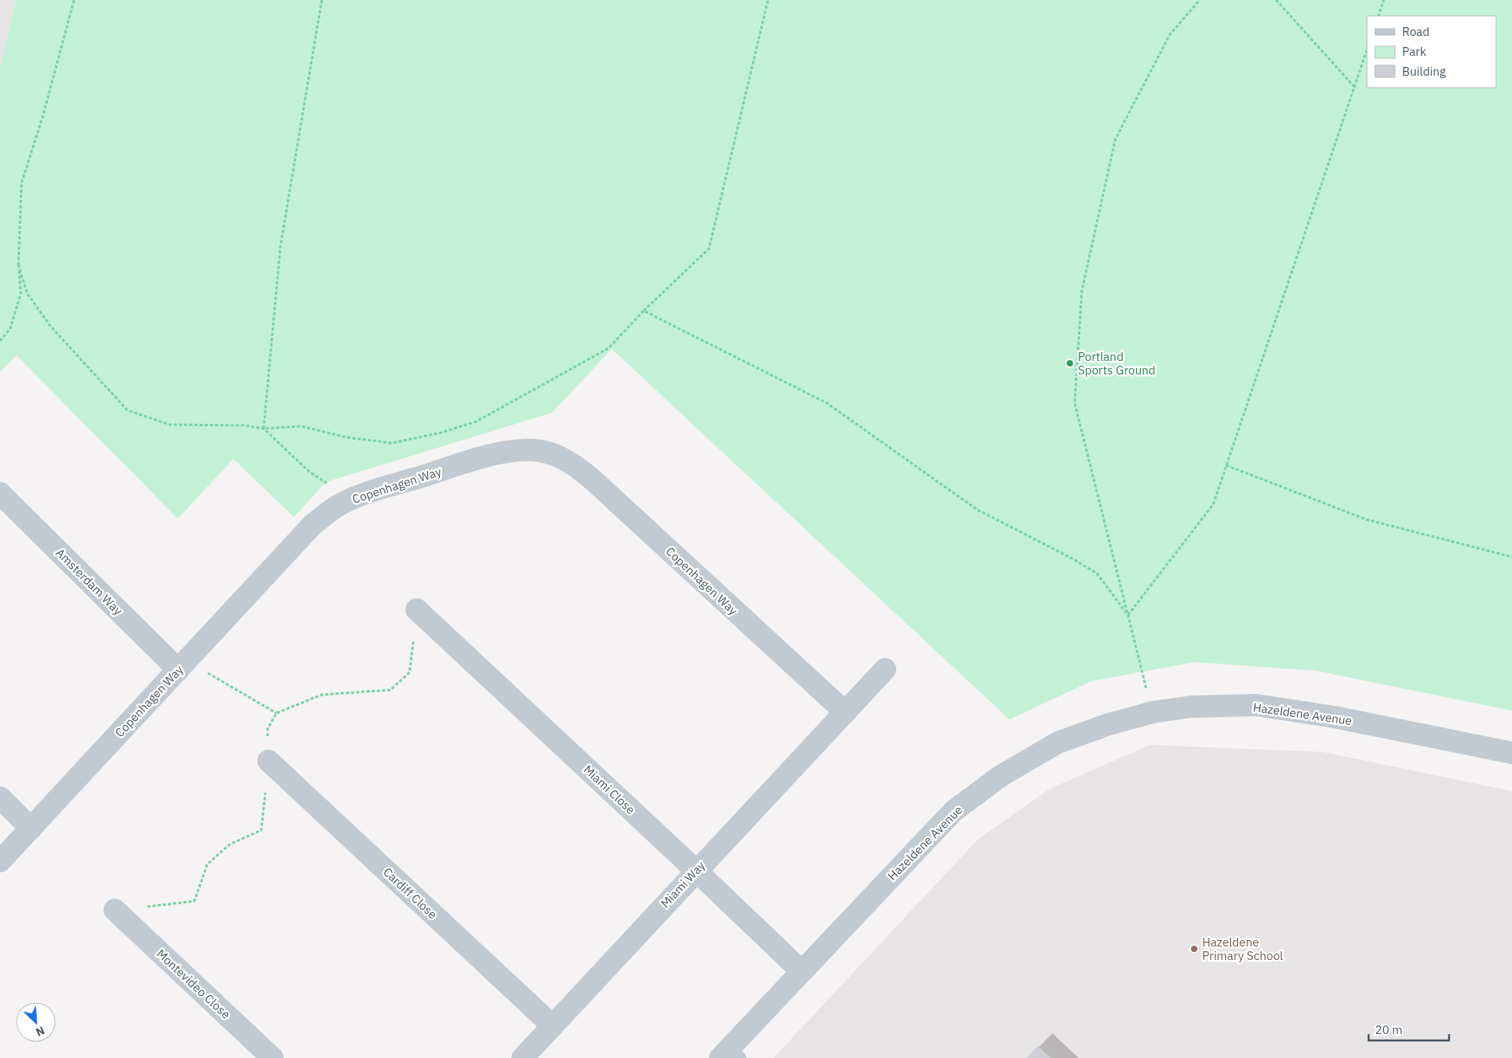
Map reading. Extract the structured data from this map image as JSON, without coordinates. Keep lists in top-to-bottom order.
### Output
{
  "streets": {
    "street": [
      "Copenhagen Way",
      "Amsterdam Way",
      "Hazeldene Avenue",
      "Miami Close",
      "Miami Way",
      "Cardiff Close",
      "Montevideo Close"
    ]
  },
  "crossings": [
    ["Copenhagen Way", "Amsterdam Way"],
    ["Copenhagen Way", "Miami Way"],
    ["Hazeldene Avenue", "Miami Close"],
    ["Miami Close", "Miami Way"],
    ["Miami Way", "Cardiff Close"]
  ],
  "places": ["Portland Sports Ground", "Hazeldene Primary School"],
  "legend": ["Road", "Park", "Building"],
  "scale_bar": "20 m",
  "north": "bottom right"
}
